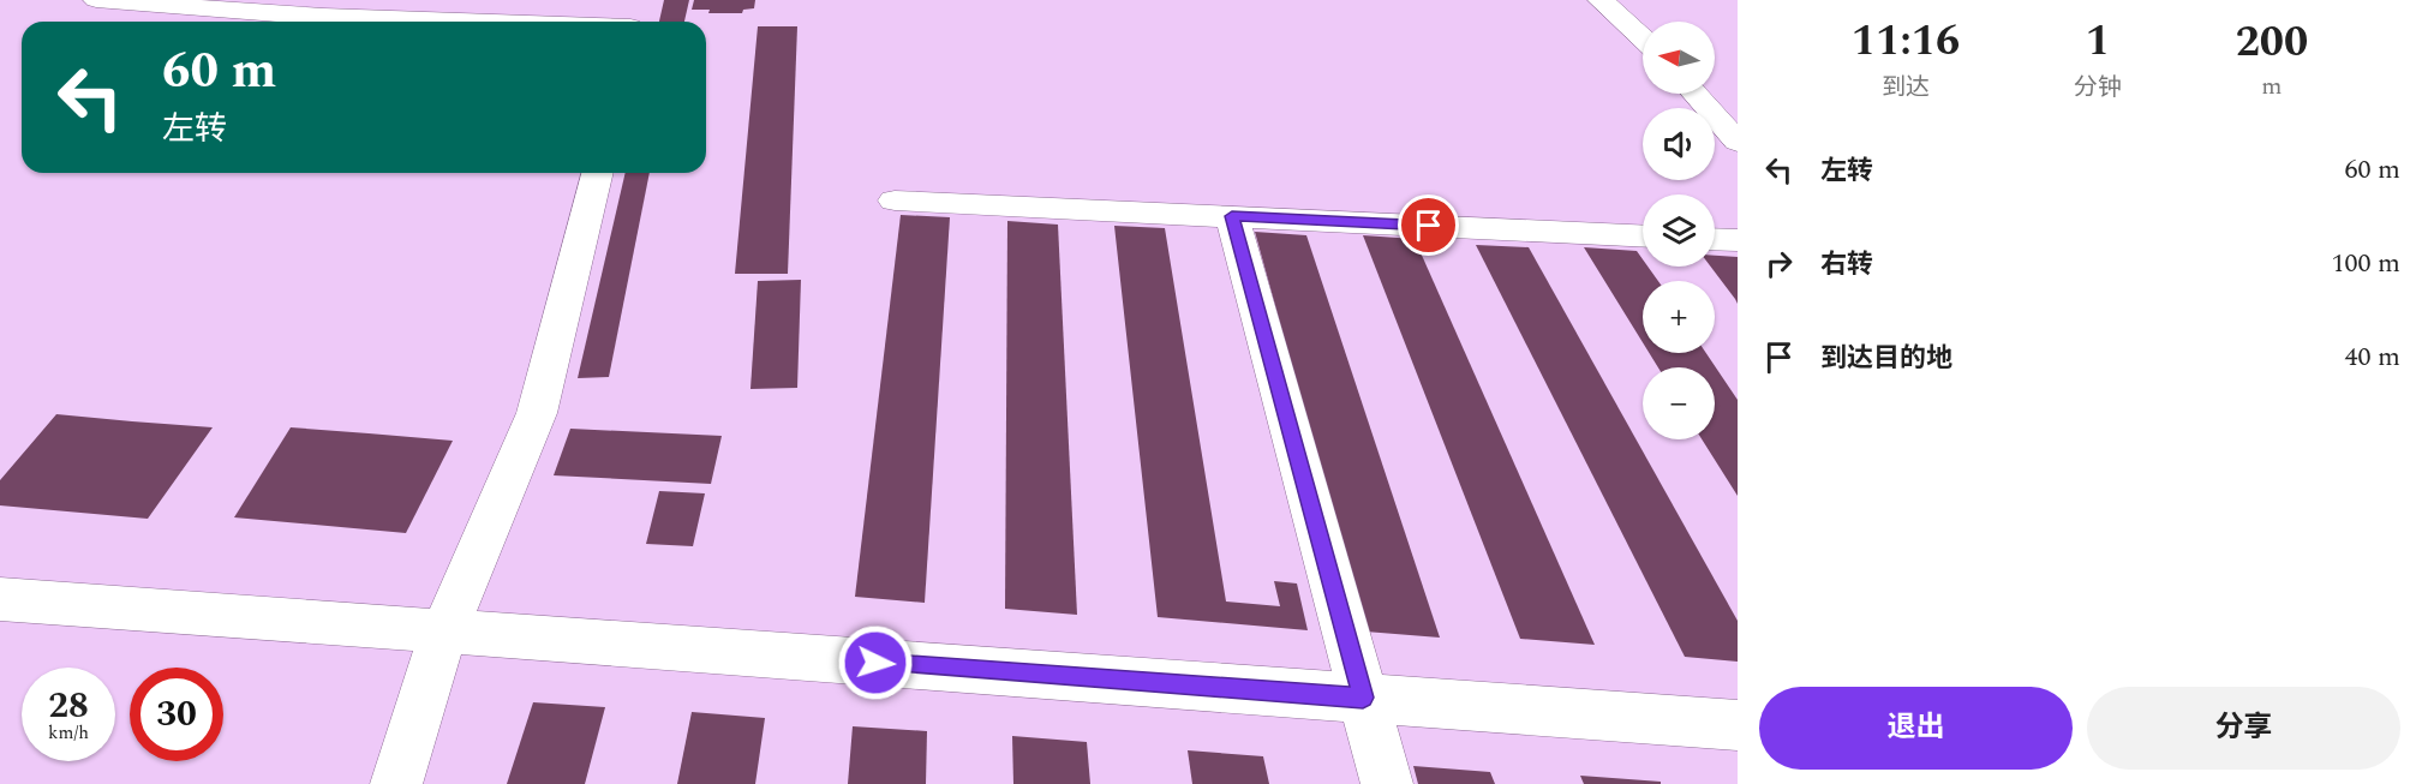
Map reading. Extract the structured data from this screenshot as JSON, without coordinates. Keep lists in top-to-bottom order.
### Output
{
  "north": "left",
  "page": {
    "eta": [
      "11:16",
      "到达",
      "1",
      "分钟",
      "200",
      "m"
    ],
    "map_buttons": ["+", "−"],
    "turn": ["60 m", "左转"],
    "list": [
      {
        "name": "左转",
        "value": "60 m"
      },
      {
        "name": "右转",
        "value": "100 m"
      },
      {
        "name": "到达目的地",
        "value": "40 m"
      }
    ],
    "speed": "28 km/h",
    "limit": "30",
    "buttons": ["退出", "分享"]
  }
}
